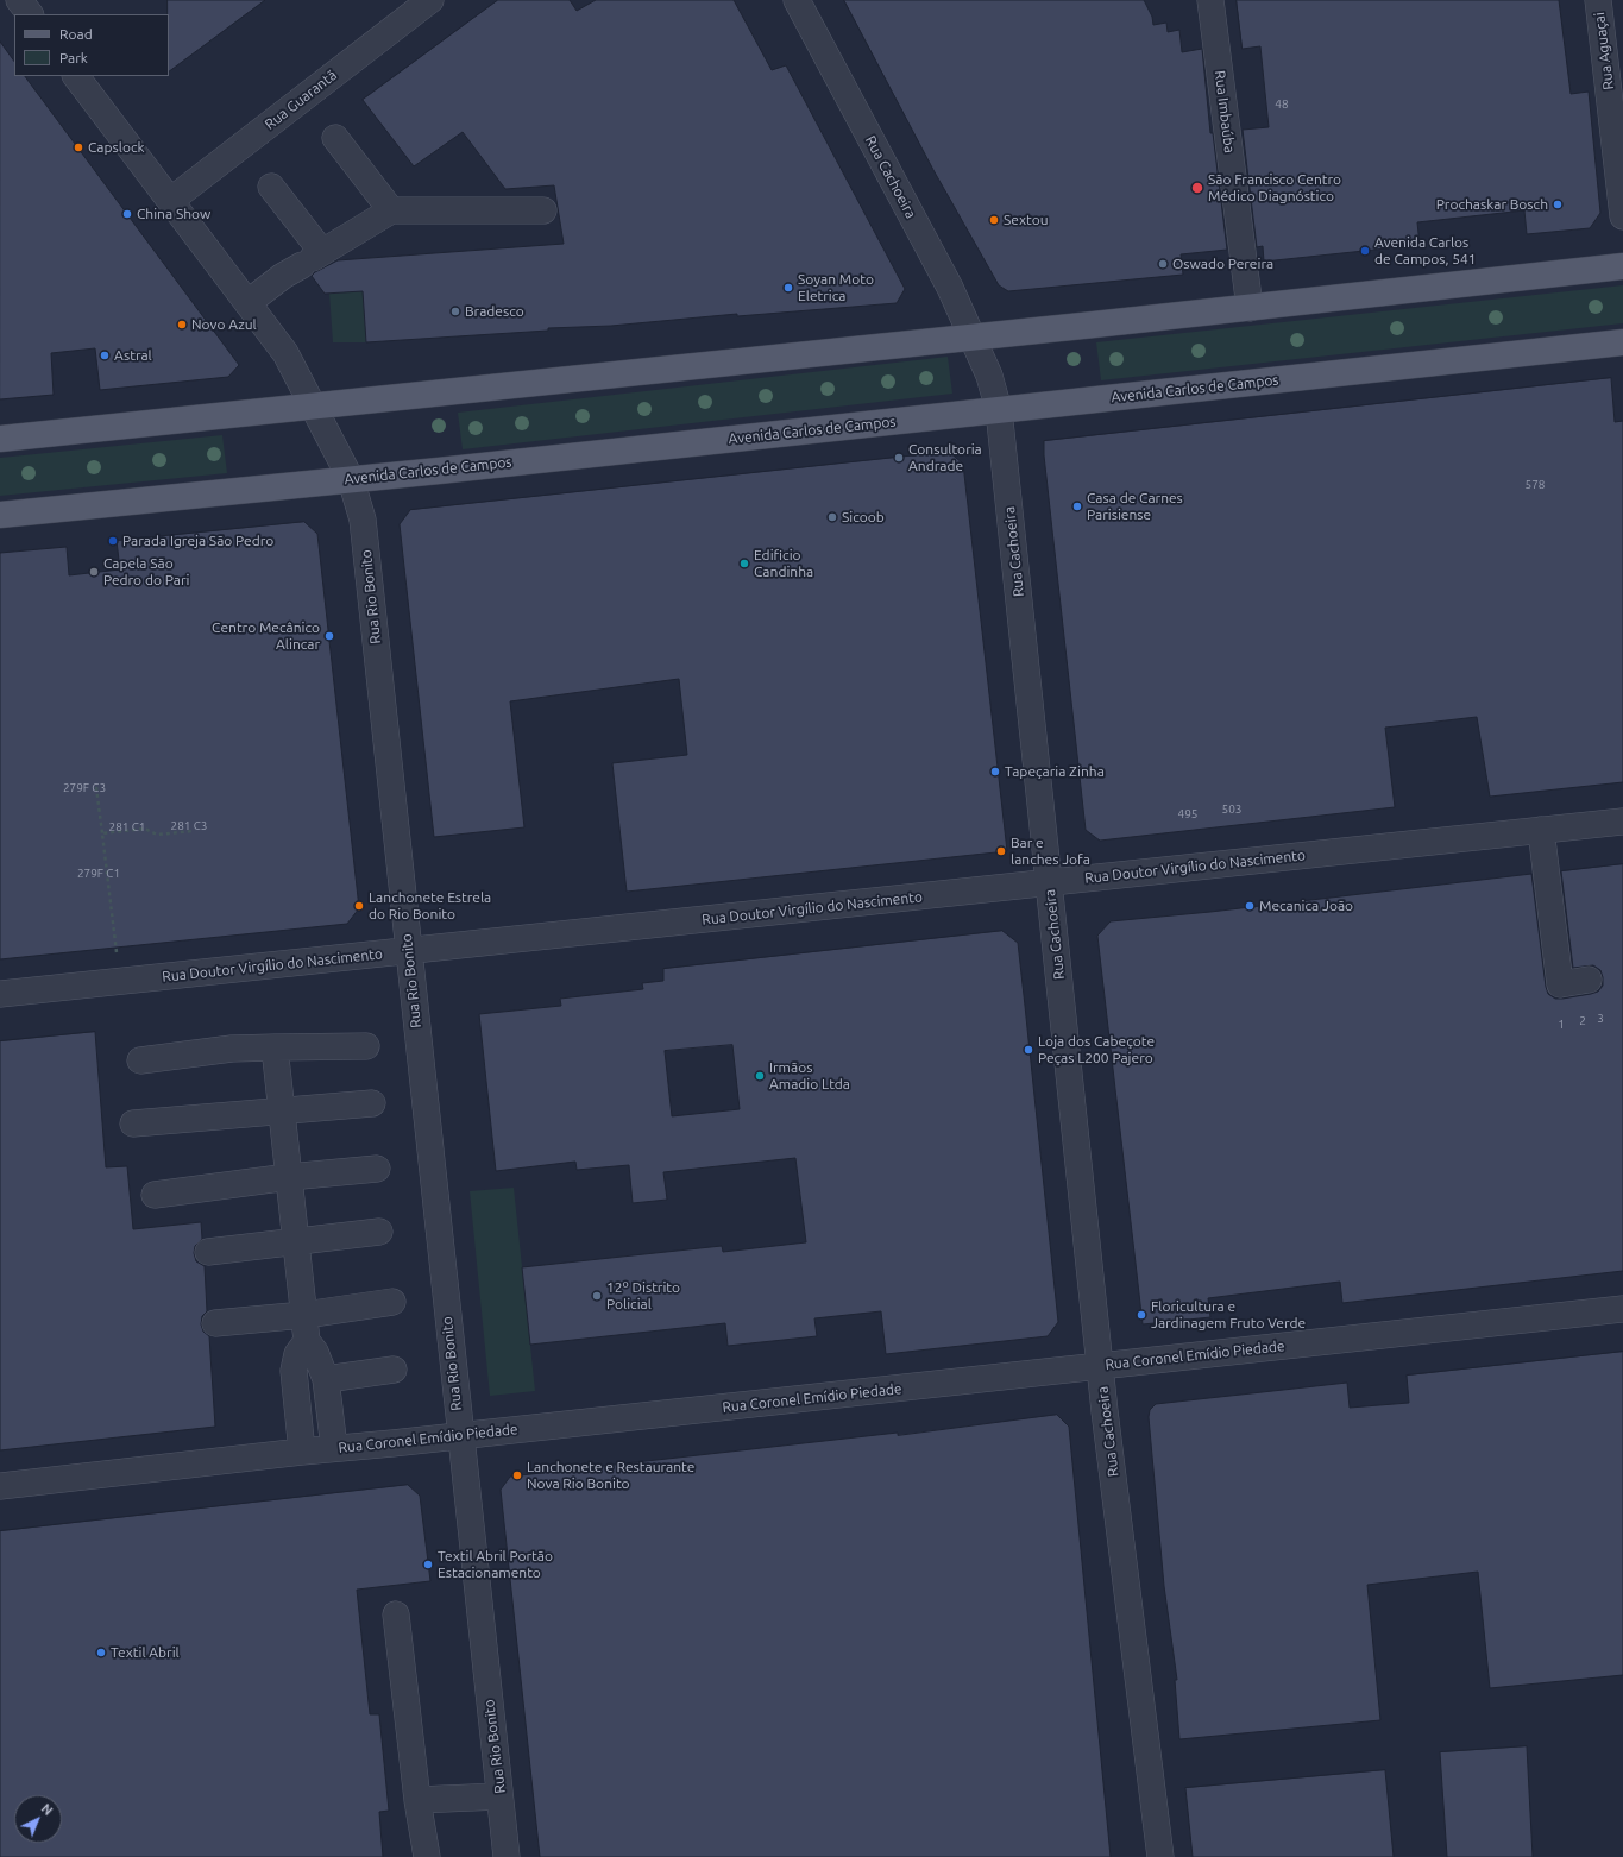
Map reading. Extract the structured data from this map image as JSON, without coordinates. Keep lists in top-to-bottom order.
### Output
{
  "streets": {
    "main road": ["Avenida Carlos de Campos"],
    "street": [
      "Rua Aguaçai",
      "Rua Guarantã",
      "Rua Imbaúba",
      "Rua Cachoeira",
      "Rua Rio Bonito",
      "Rua Doutor Virgílio do Nascimento",
      "Rua Coronel Emídio Piedade"
    ]
  },
  "crossings": [
    ["Rua Guarantã", "Rua Rio Bonito"],
    ["Rua Cachoeira", "Avenida Carlos de Campos"],
    ["Rua Cachoeira", "Rua Doutor Virgílio do Nascimento"],
    ["Rua Cachoeira", "Rua Coronel Emídio Piedade"],
    ["Avenida Carlos de Campos", "Rua Rio Bonito"],
    ["Rua Rio Bonito", "Rua Doutor Virgílio do Nascimento"],
    ["Rua Rio Bonito", "Rua Coronel Emídio Piedade"]
  ],
  "places": [
    "Capslock",
    "São Francisco Centro Médico Diagnóstico",
    "Prochaskar Bosch",
    "China Show",
    "Sextou",
    "Avenida Carlos de Campos, 541",
    "Oswado Pereira",
    "Soyan Moto Eletrica",
    "Bradesco",
    "Novo Azul",
    "Astral",
    "Consultoria Andrade",
    "Casa de Carnes Parisiense",
    "Sicoob",
    "Parada Igreja São Pedro",
    "Edificio Candinha",
    "Capela São Pedro do Pari",
    "Centro Mecânico Alincar",
    "Tapeçaria Zinha",
    "Bar e lanches Jofa",
    "Lanchonete Estrela do Rio Bonito",
    "Mecanica João",
    "Loja dos Cabeçote Peças L200 Pajero",
    "Irmãos Amadio Ltda",
    "12º Distrito Policial",
    "Floricultura e Jardinagem Fruto Verde",
    "Lanchonete e Restaurante Nova Rio Bonito",
    "Textil Abril Portão Estacionamento",
    "Textil Abril"
  ],
  "house_numbers": [
    "48",
    "578",
    "279F C3",
    "503",
    "495",
    "281 C3",
    "281 C1",
    "279F C1",
    "3",
    "2",
    "1"
  ],
  "legend": ["Road", "Park"],
  "north": "top right"
}
